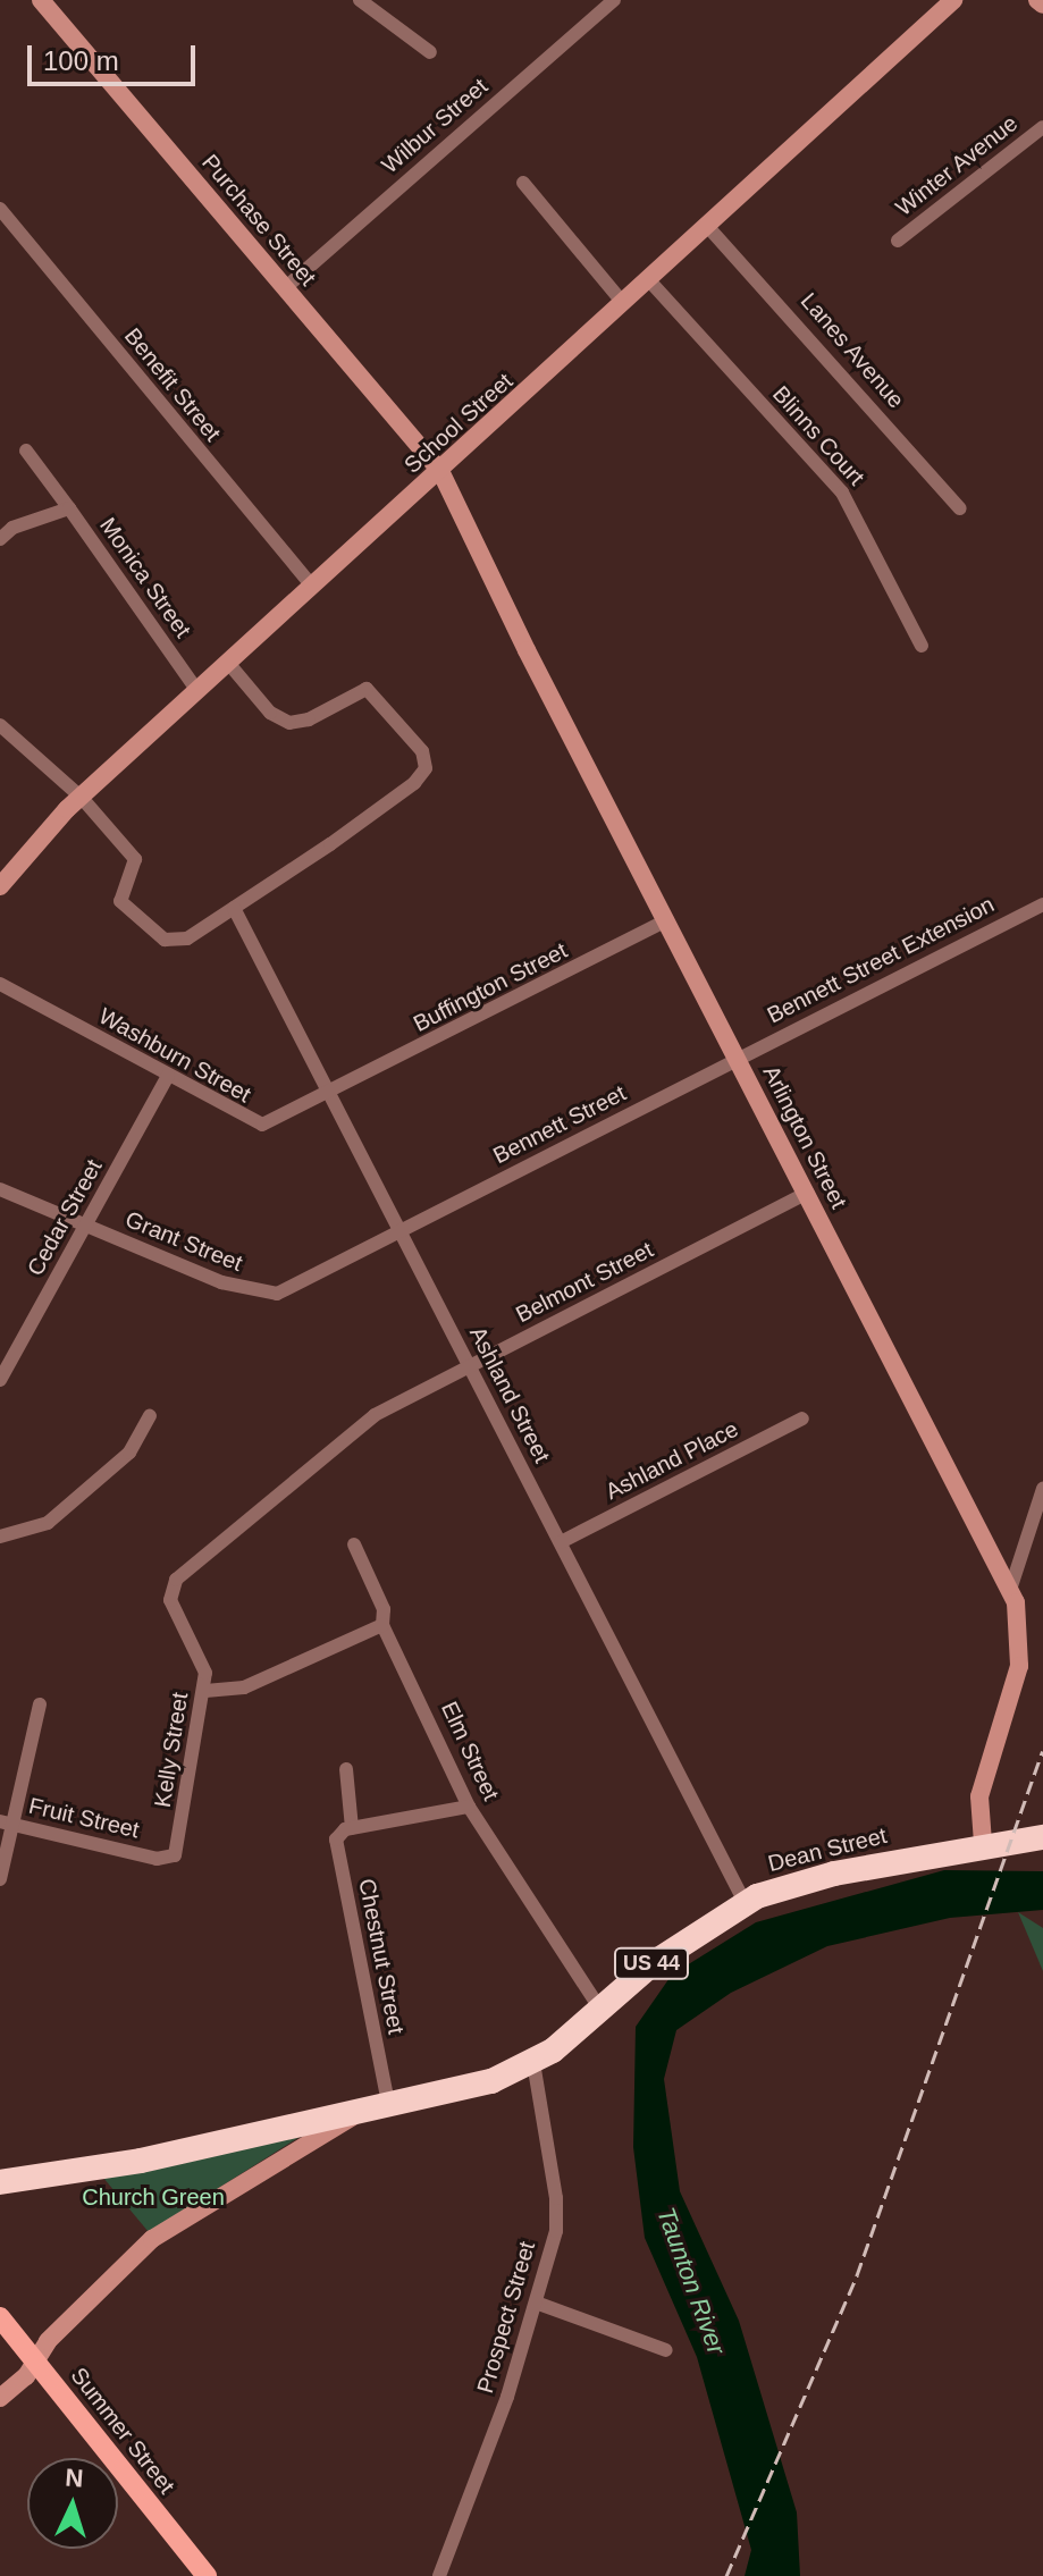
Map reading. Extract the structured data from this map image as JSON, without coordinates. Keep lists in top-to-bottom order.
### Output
{
  "streets": {
    "highway": ["Dean Street", "US 44"],
    "main road": ["Summer Street"],
    "street": [
      "Wilbur Street",
      "Winter Avenue",
      "Purchase Street",
      "Lanes Avenue",
      "Benefit Street",
      "School Street",
      "Blinns Court",
      "Monica Street",
      "Bennett Street Extension",
      "Buffington Street",
      "Washburn Street",
      "Bennett Street",
      "Arlington Street",
      "Cedar Street",
      "Grant Street",
      "Belmont Street",
      "Ashland Street",
      "Ashland Place",
      "Kelly Street",
      "Elm Street",
      "Fruit Street",
      "Chestnut Street",
      "Prospect Street"
    ]
  },
  "crossings": [
    ["Wilbur Street", "Purchase Street"],
    ["Purchase Street", "School Street"],
    ["Purchase Street", "Arlington Street"],
    ["Lanes Avenue", "School Street"],
    ["Benefit Street", "School Street"],
    ["School Street", "Blinns Court"],
    ["School Street", "Monica Street"],
    ["School Street", "Arlington Street"],
    ["Bennett Street Extension", "Bennett Street"],
    ["Bennett Street Extension", "Arlington Street"],
    ["Buffington Street", "Washburn Street"],
    ["Buffington Street", "Arlington Street"],
    ["Buffington Street", "Ashland Street"],
    ["Washburn Street", "Cedar Street"],
    ["Washburn Street", "Ashland Street"],
    ["Bennett Street", "Arlington Street"],
    ["Bennett Street", "Grant Street"],
    ["Bennett Street", "Ashland Street"],
    ["Arlington Street", "Belmont Street"],
    ["Arlington Street", "Dean Street"],
    ["Cedar Street", "Grant Street"],
    ["Grant Street", "Ashland Street"],
    ["Belmont Street", "Ashland Street"],
    ["Belmont Street", "Kelly Street"],
    ["Ashland Street", "Ashland Place"],
    ["Ashland Street", "Dean Street"],
    ["Kelly Street", "Fruit Street"],
    ["Elm Street", "Dean Street"],
    ["Dean Street", "Chestnut Street"],
    ["Dean Street", "US 44"],
    ["Dean Street", "Prospect Street"]
  ],
  "water": ["Taunton River"],
  "parks": ["Church Green"],
  "scale_bar": "100 m",
  "north": "top"
}
